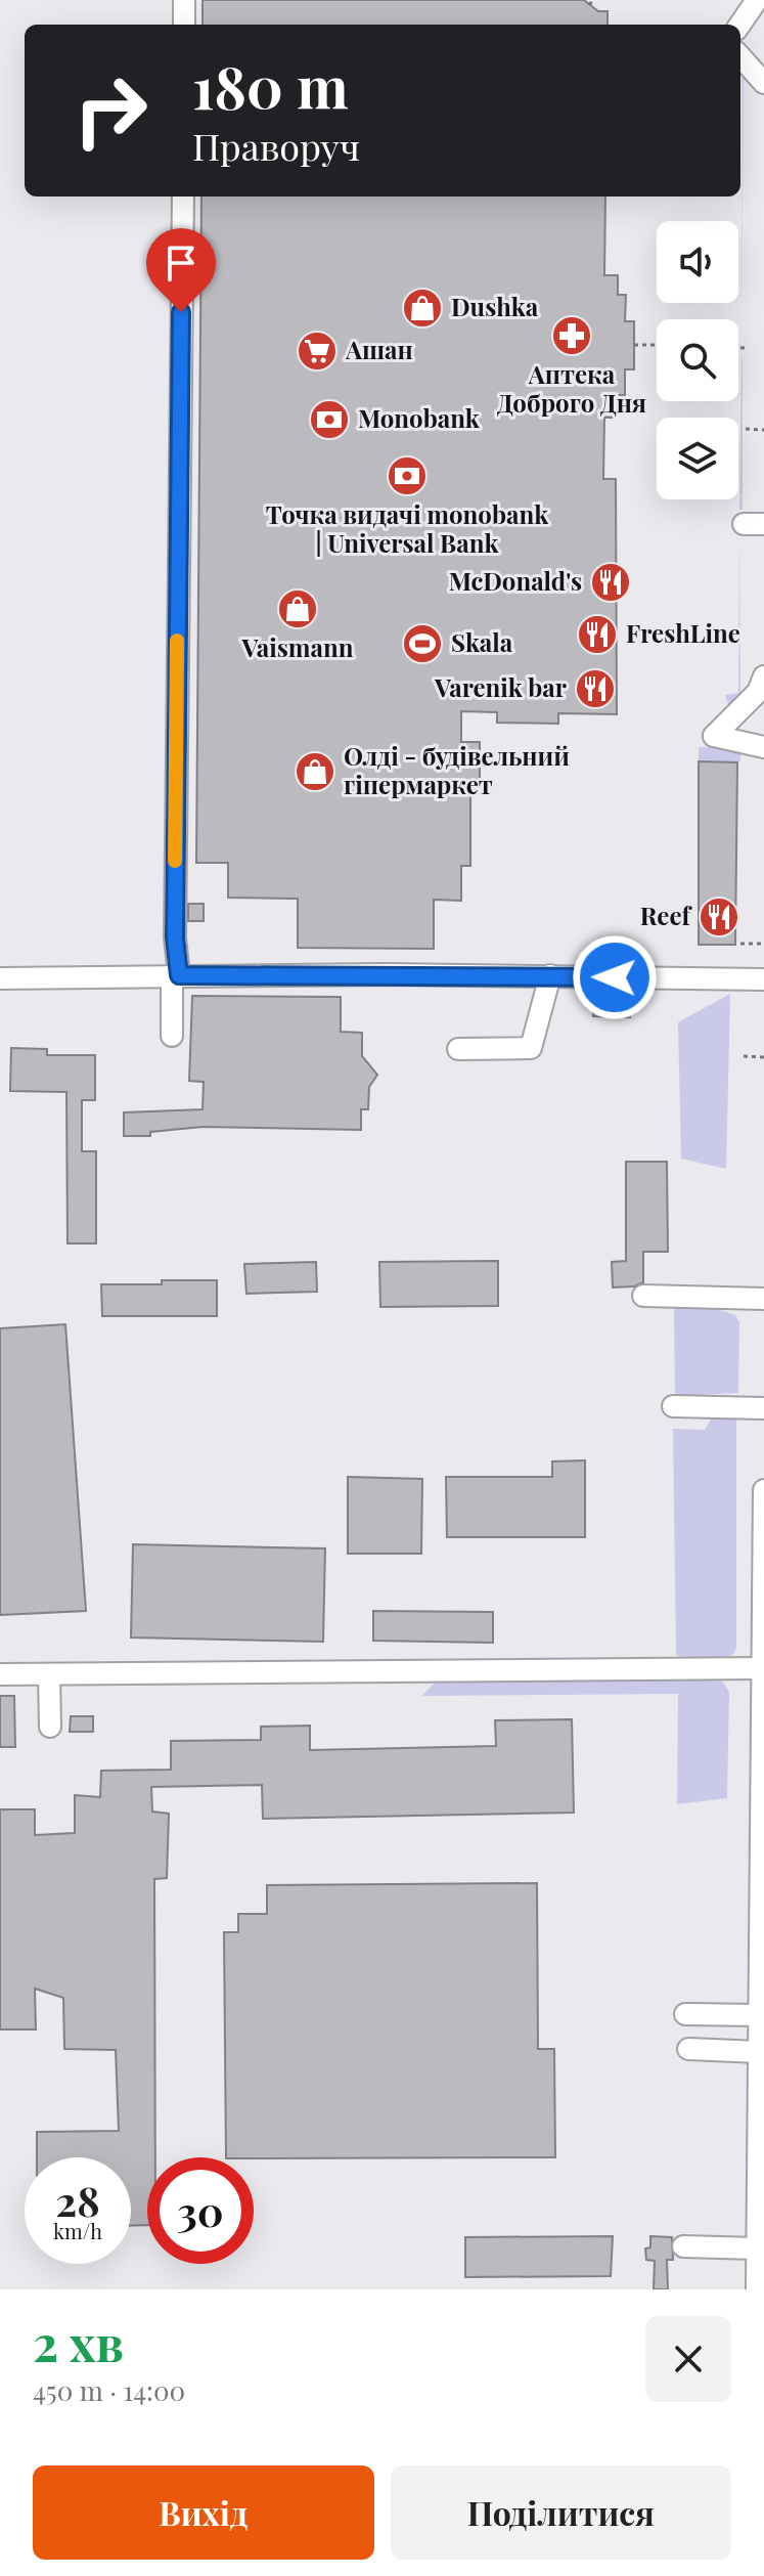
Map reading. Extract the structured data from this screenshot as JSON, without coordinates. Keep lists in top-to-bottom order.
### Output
{
  "places": {
    "shop": ["Dushka", "Vaismann", "Олді - будівельний гіпермаркет"],
    "pharmacy": ["Аптека Доброго Дня"],
    "supermarket": ["Ашан"],
    "bank": ["Monobank", "Точка видачі monobank | Universal Bank"],
    "restaurant": [
      "McDonald's",
      "FreshLine",
      "Varenik bar",
      "Reef"
    ],
    "sports": ["Skala"]
  },
  "page": {
    "turn": ["180 m", "Праворуч"],
    "speed": "28 km/h",
    "limit": "30",
    "heading": ["2 хв", "450 m · 14:00"],
    "buttons": ["Вихід", "Поділитися"]
  }
}
